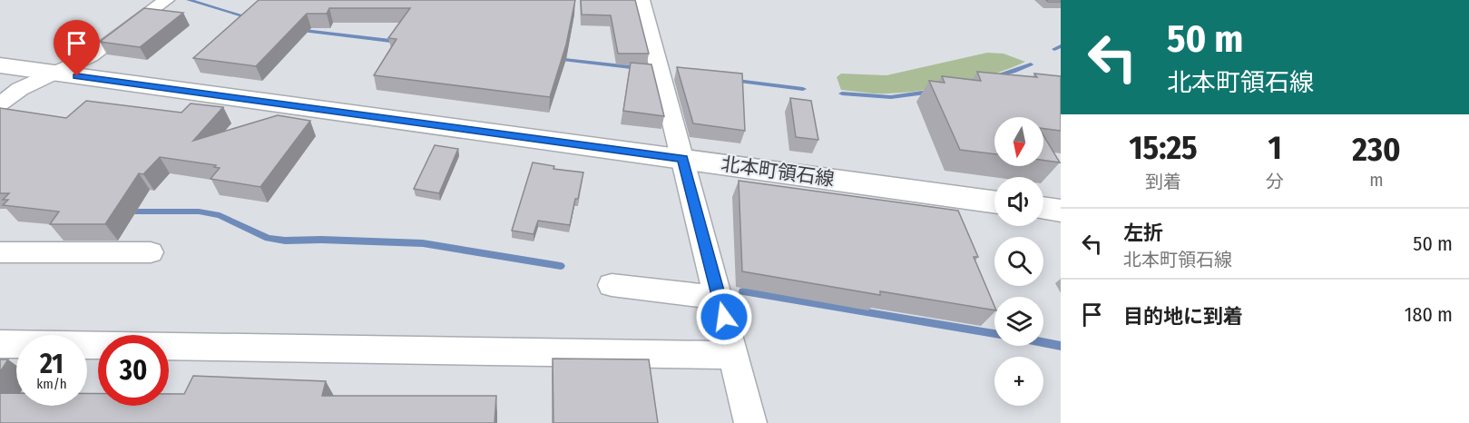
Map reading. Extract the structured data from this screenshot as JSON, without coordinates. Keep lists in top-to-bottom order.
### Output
{
  "streets": {
    "main road": ["北本町領石線"]
  },
  "north": "bottom",
  "page": {
    "turn": ["50 m", "北本町領石線"],
    "eta": [
      "15:25",
      "到着",
      "1",
      "分",
      "230",
      "m"
    ],
    "map_buttons": "+",
    "list": [
      {
        "name": "左折",
        "note": "北本町領石線",
        "value": "50 m"
      },
      {
        "name": "目的地に到着",
        "value": "180 m"
      }
    ],
    "speed": "21 km/h",
    "limit": "30"
  }
}
